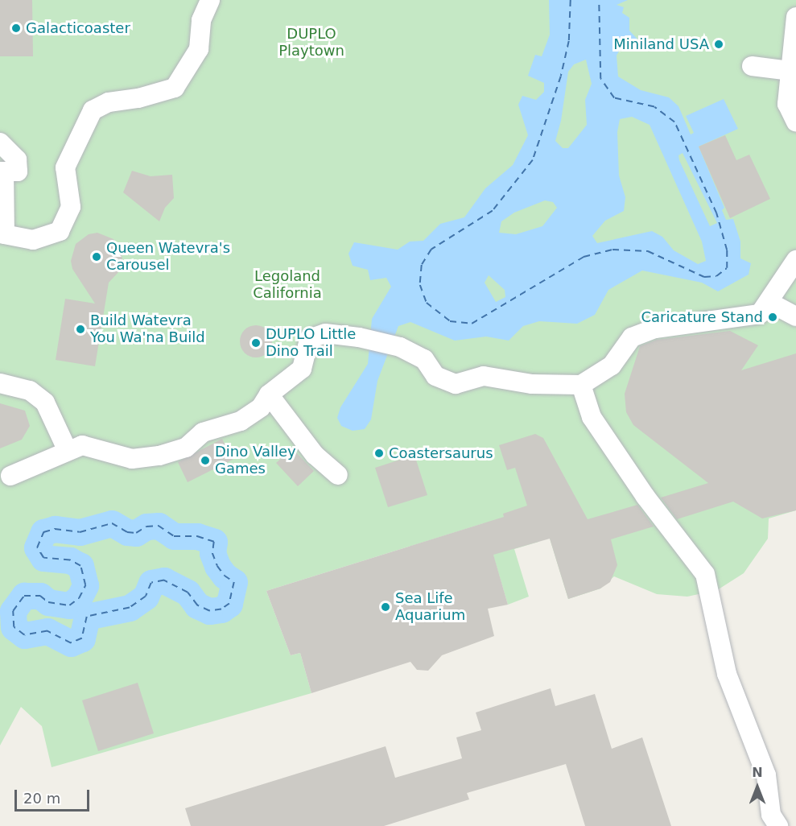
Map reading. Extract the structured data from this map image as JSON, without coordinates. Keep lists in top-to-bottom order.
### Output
{
  "parks": ["DUPLO Playtown", "Legoland California"],
  "places": [
    "Galacticoaster",
    "Miniland USA",
    "Queen Watevra's Carousel",
    "Caricature Stand",
    "Build Watevra You Wa'na Build",
    "DUPLO Little Dino Trail",
    "Coastersaurus",
    "Dino Valley Games",
    "Sea Life Aquarium"
  ],
  "scale_bar": "20 m",
  "north": "top"
}
